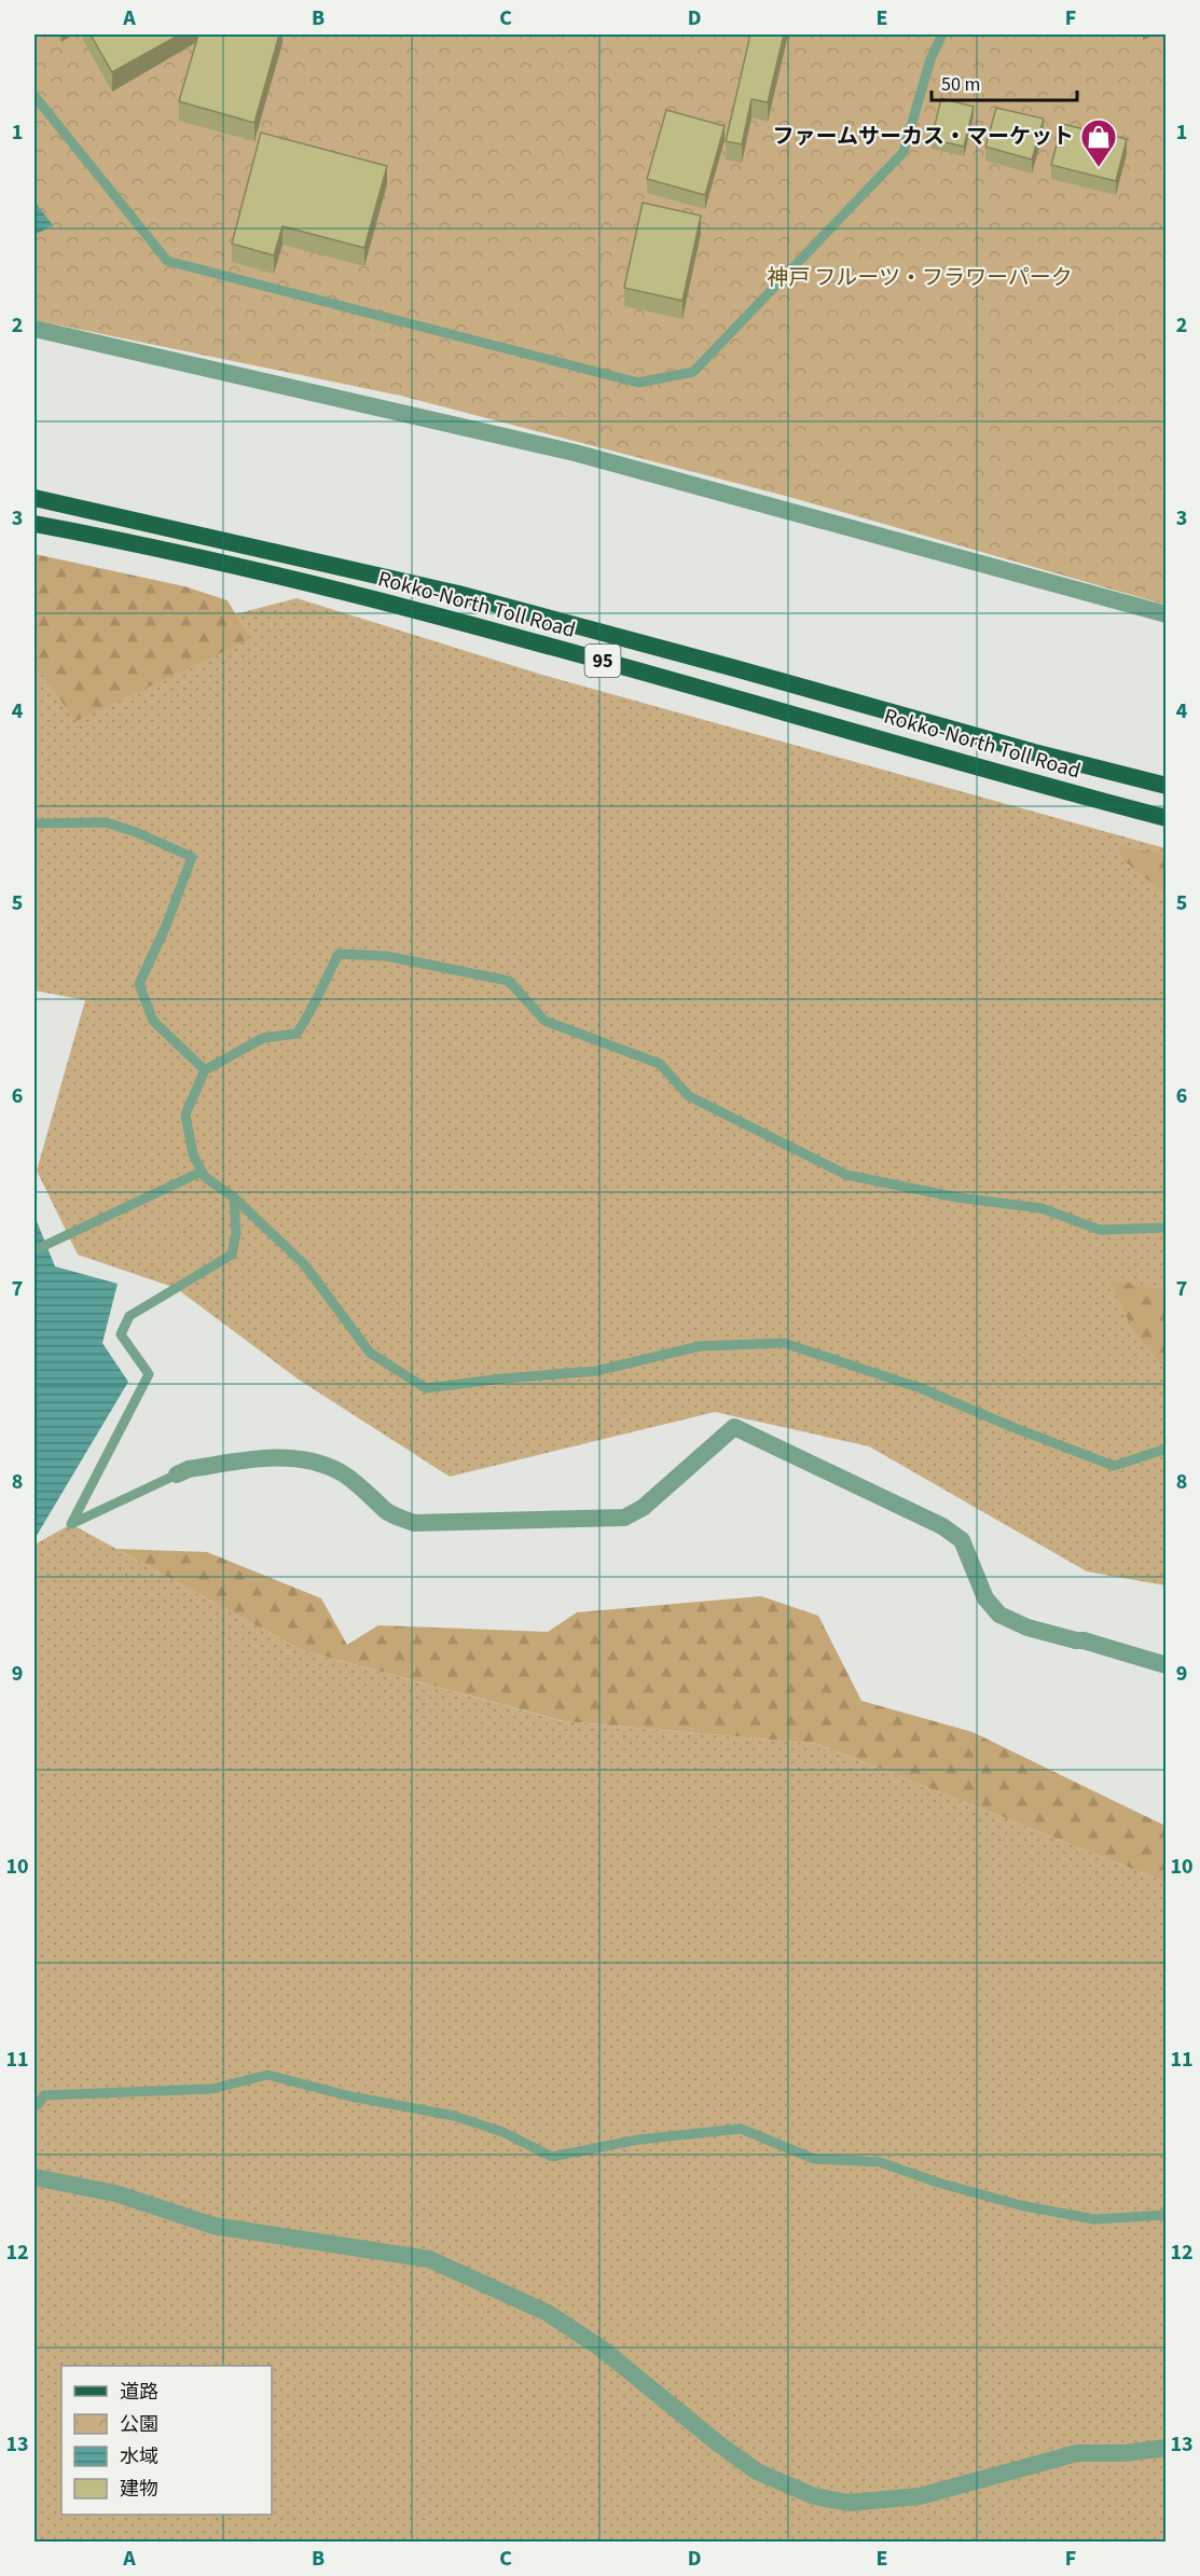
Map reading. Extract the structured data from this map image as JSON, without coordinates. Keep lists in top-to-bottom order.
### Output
{
  "streets": {
    "main road": ["Rokko-North Toll Road", "95"]
  },
  "parks": ["神戸 フルーツ・フラワーパーク"],
  "places": {
    "shop": ["ファームサーカス・マーケット"]
  },
  "legend": [
    "道路",
    "公園",
    "水域",
    "建物"
  ],
  "scale_bar": "50 m",
  "grid": {
    "columns": [
      "A",
      "B",
      "C",
      "D",
      "E",
      "F"
    ],
    "rows": [
      "1",
      "2",
      "3",
      "4",
      "5",
      "6",
      "7",
      "8",
      "9",
      "10",
      "11",
      "12",
      "13"
    ]
  }
}
